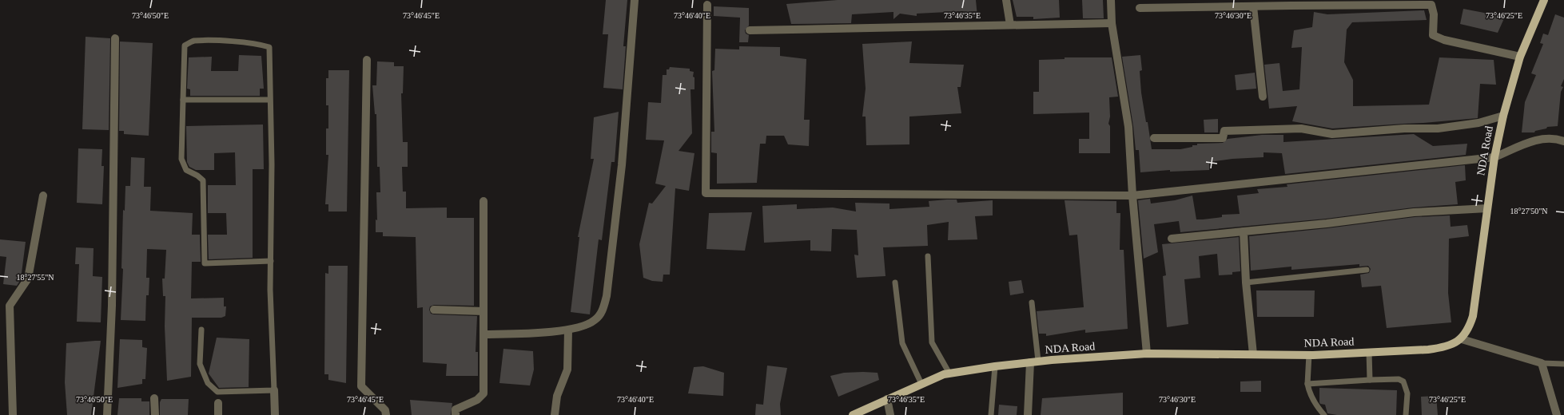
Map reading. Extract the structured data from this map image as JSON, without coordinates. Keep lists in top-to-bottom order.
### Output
{
  "streets": {
    "main road": ["NDA Road"]
  },
  "coordinates": [
    "73°46'50\"E",
    "73°46'45\"E",
    "73°46'40\"E",
    "73°46'35\"E",
    "73°46'30\"E",
    "73°46'25\"E",
    "18°27'50\"N",
    "18°27'55\"N"
  ]
}
